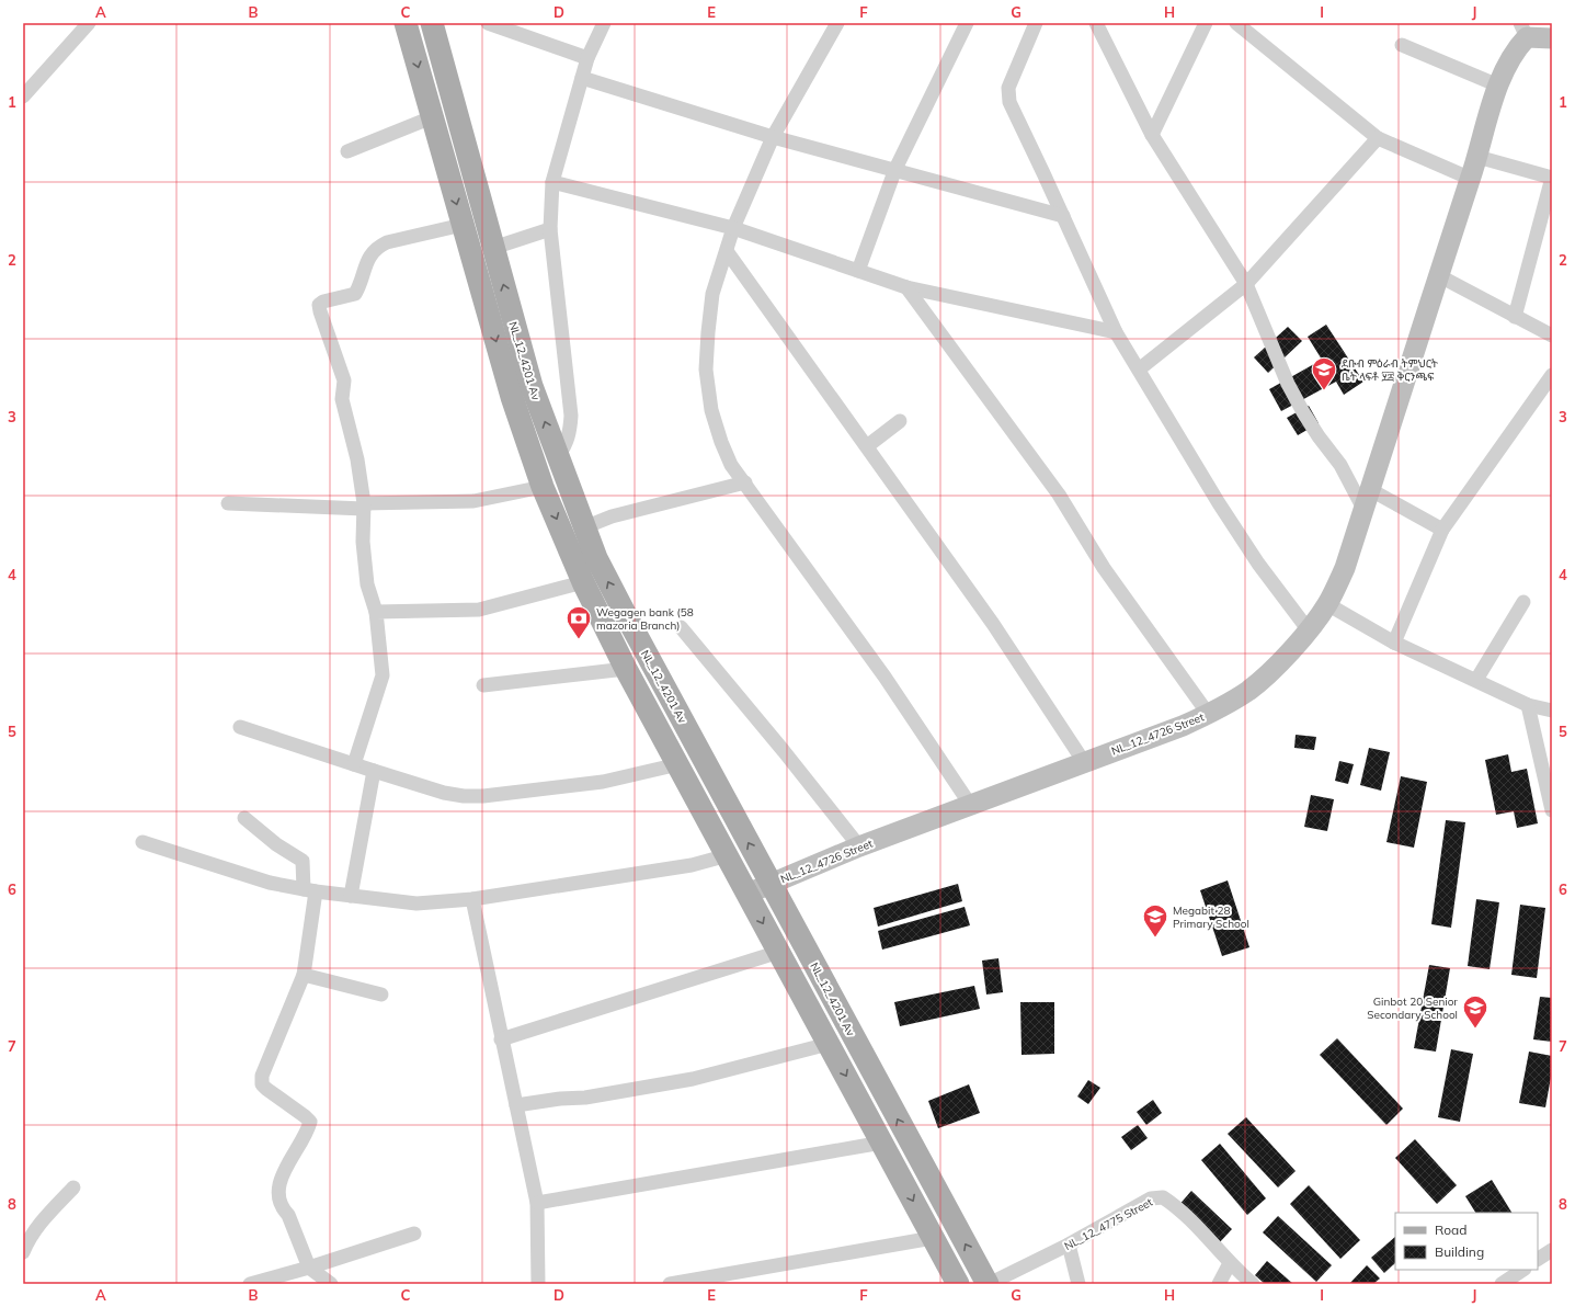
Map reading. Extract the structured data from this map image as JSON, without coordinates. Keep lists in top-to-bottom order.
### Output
{
  "streets": {
    "main road": ["NL_12_4201 Av"],
    "street": ["NL_12_4726 Street", "NL_12_4775 Street"]
  },
  "crossings": [
    ["NL_12_4201 Av", "NL_12_4726 Street"],
    ["NL_12_4201 Av", "NL_12_4775 Street"]
  ],
  "places": {
    "school or university": ["ደቡብ ምዕራብ ትምህርት ቤት ላፍቶ ፶፰ ቅርንጫፍ", "Megabit 28 Primary School", "Ginbot 20 Senior Secondary School"],
    "bank": ["Wegagen bank (58 mazoria Branch)"]
  },
  "legend": ["Road", "Building"],
  "grid": {
    "columns": [
      "A",
      "B",
      "C",
      "D",
      "E",
      "F",
      "G",
      "H",
      "I",
      "J"
    ],
    "rows": [
      "1",
      "2",
      "3",
      "4",
      "5",
      "6",
      "7",
      "8"
    ]
  }
}
